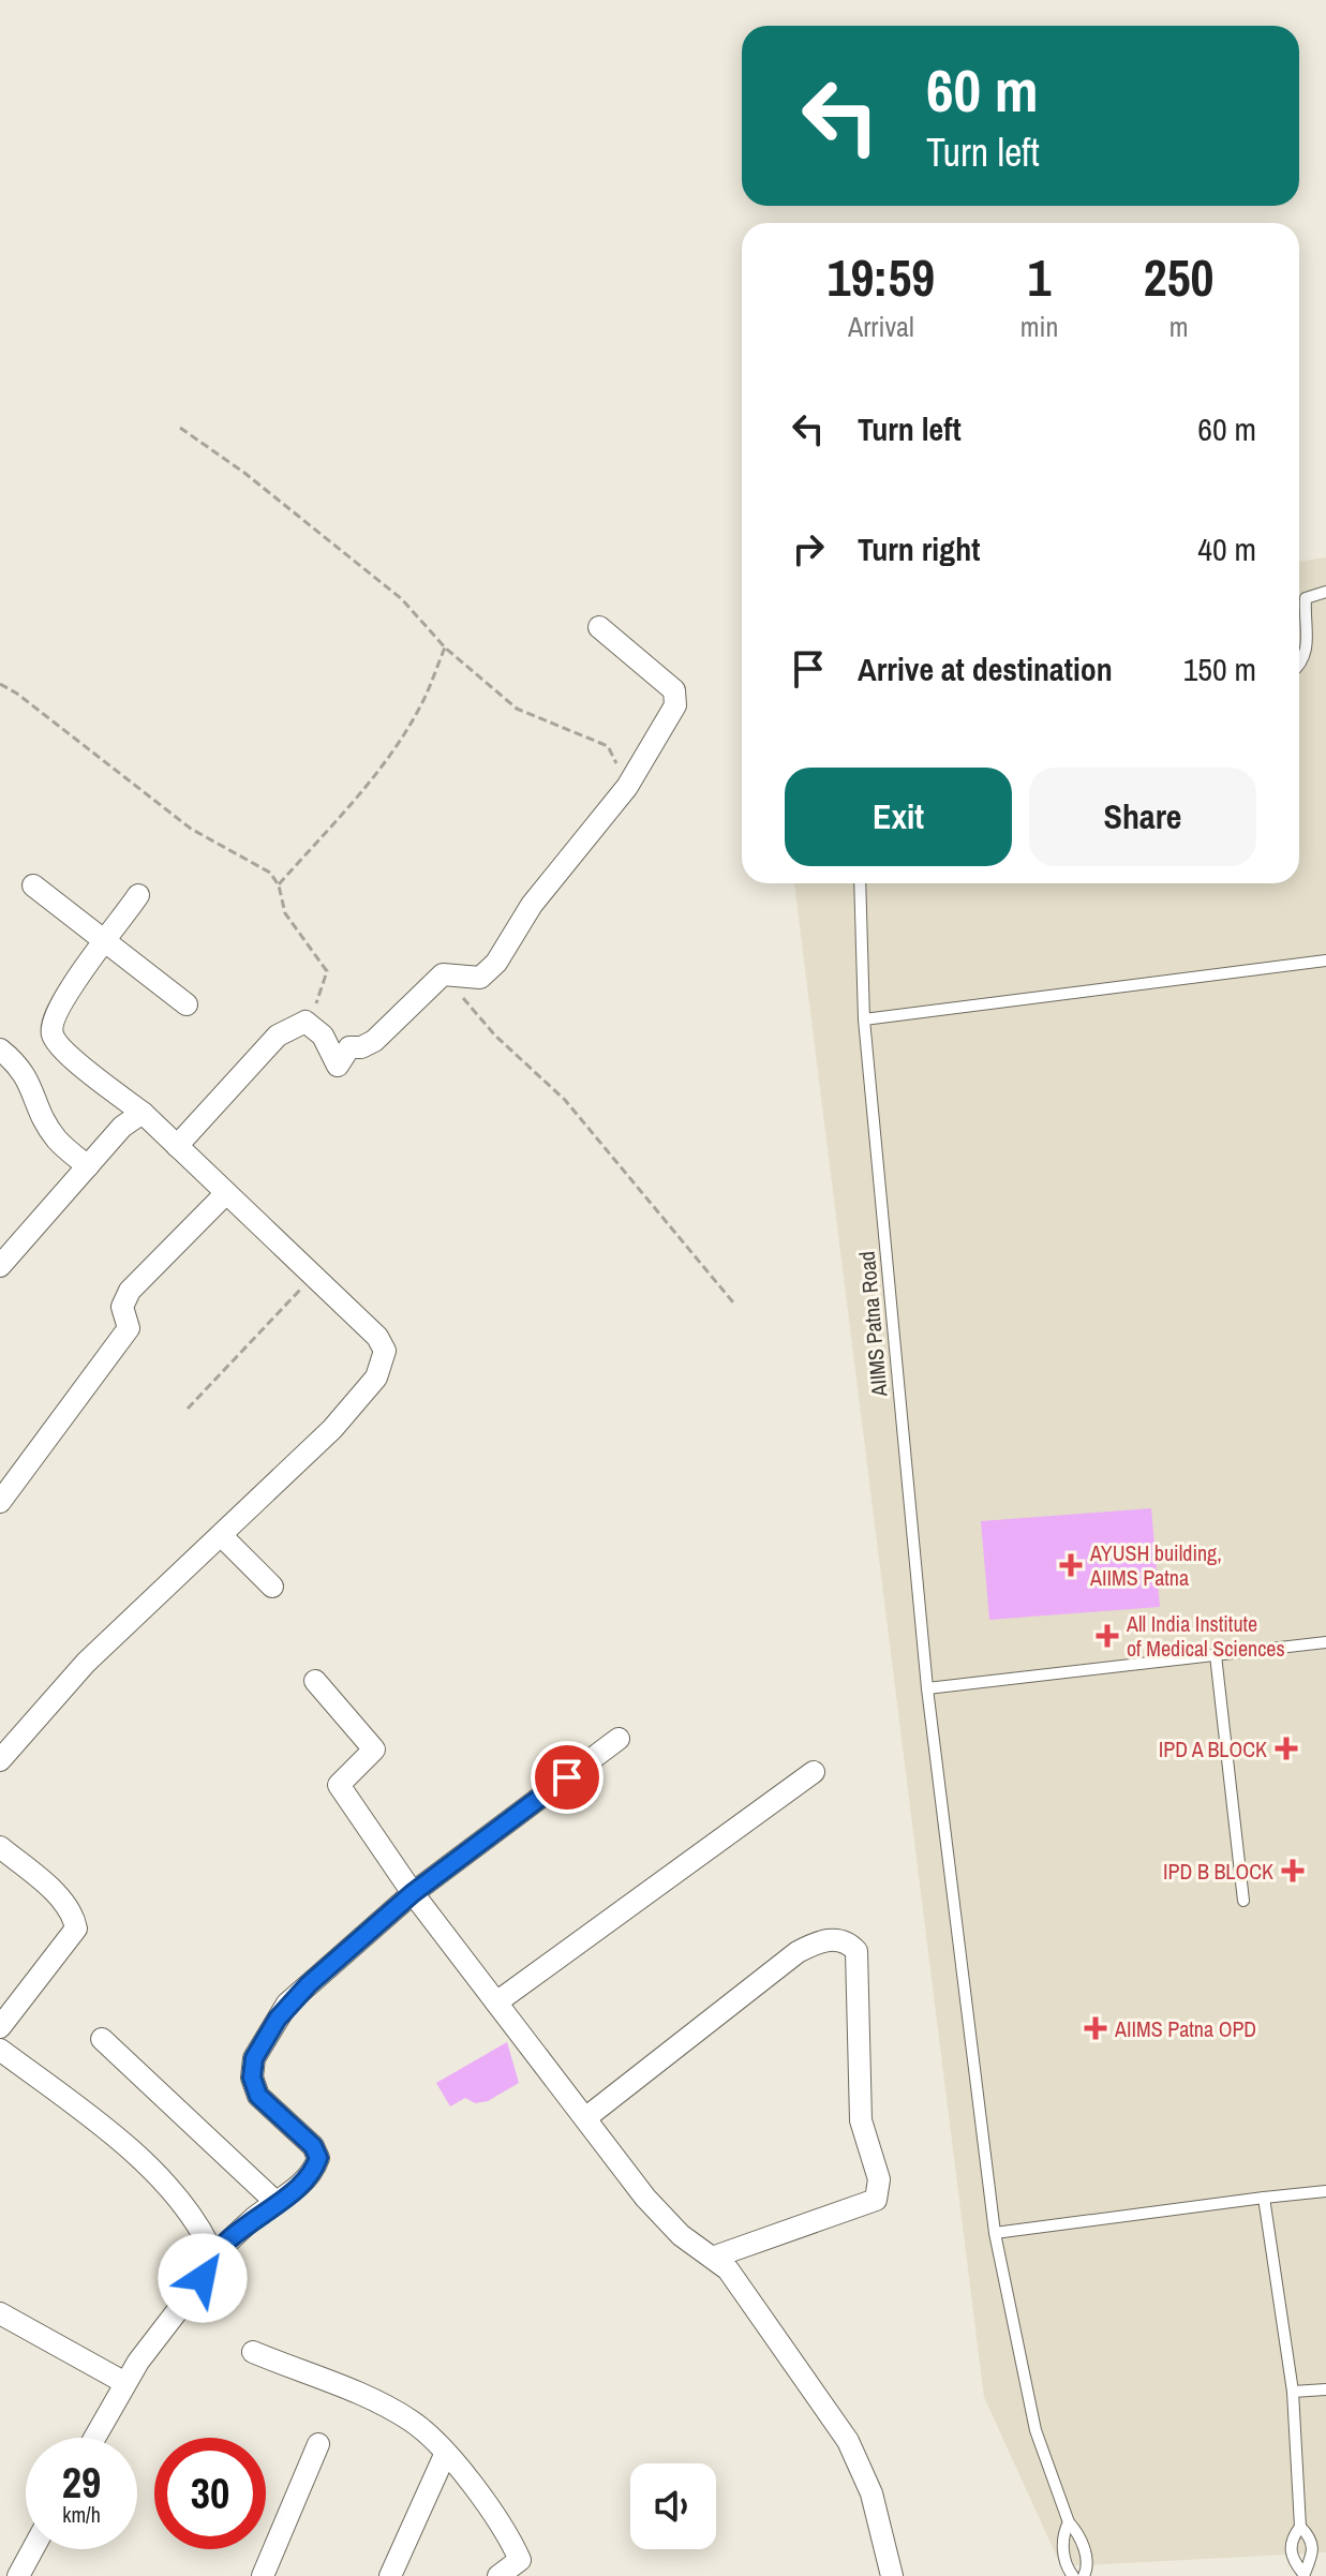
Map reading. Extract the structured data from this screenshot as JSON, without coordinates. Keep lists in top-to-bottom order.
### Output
{
  "streets": {
    "lane": ["AIIMS Patna Road"]
  },
  "places": {
    "health": [
      "AYUSH building, AIIMS Patna",
      "All India Institute of Medical Sciences",
      "IPD A BLOCK",
      "IPD B BLOCK",
      "AIIMS Patna OPD"
    ]
  },
  "page": {
    "turn": ["60 m", "Turn left"],
    "eta": [
      "19:59",
      "Arrival",
      "1",
      "min",
      "250",
      "m"
    ],
    "list": [
      {
        "name": "Turn left",
        "value": "60 m"
      },
      {
        "name": "Turn right",
        "value": "40 m"
      },
      {
        "name": "Arrive at destination",
        "value": "150 m"
      }
    ],
    "buttons": ["Exit", "Share"],
    "speed": "29 km/h",
    "limit": "30"
  }
}
